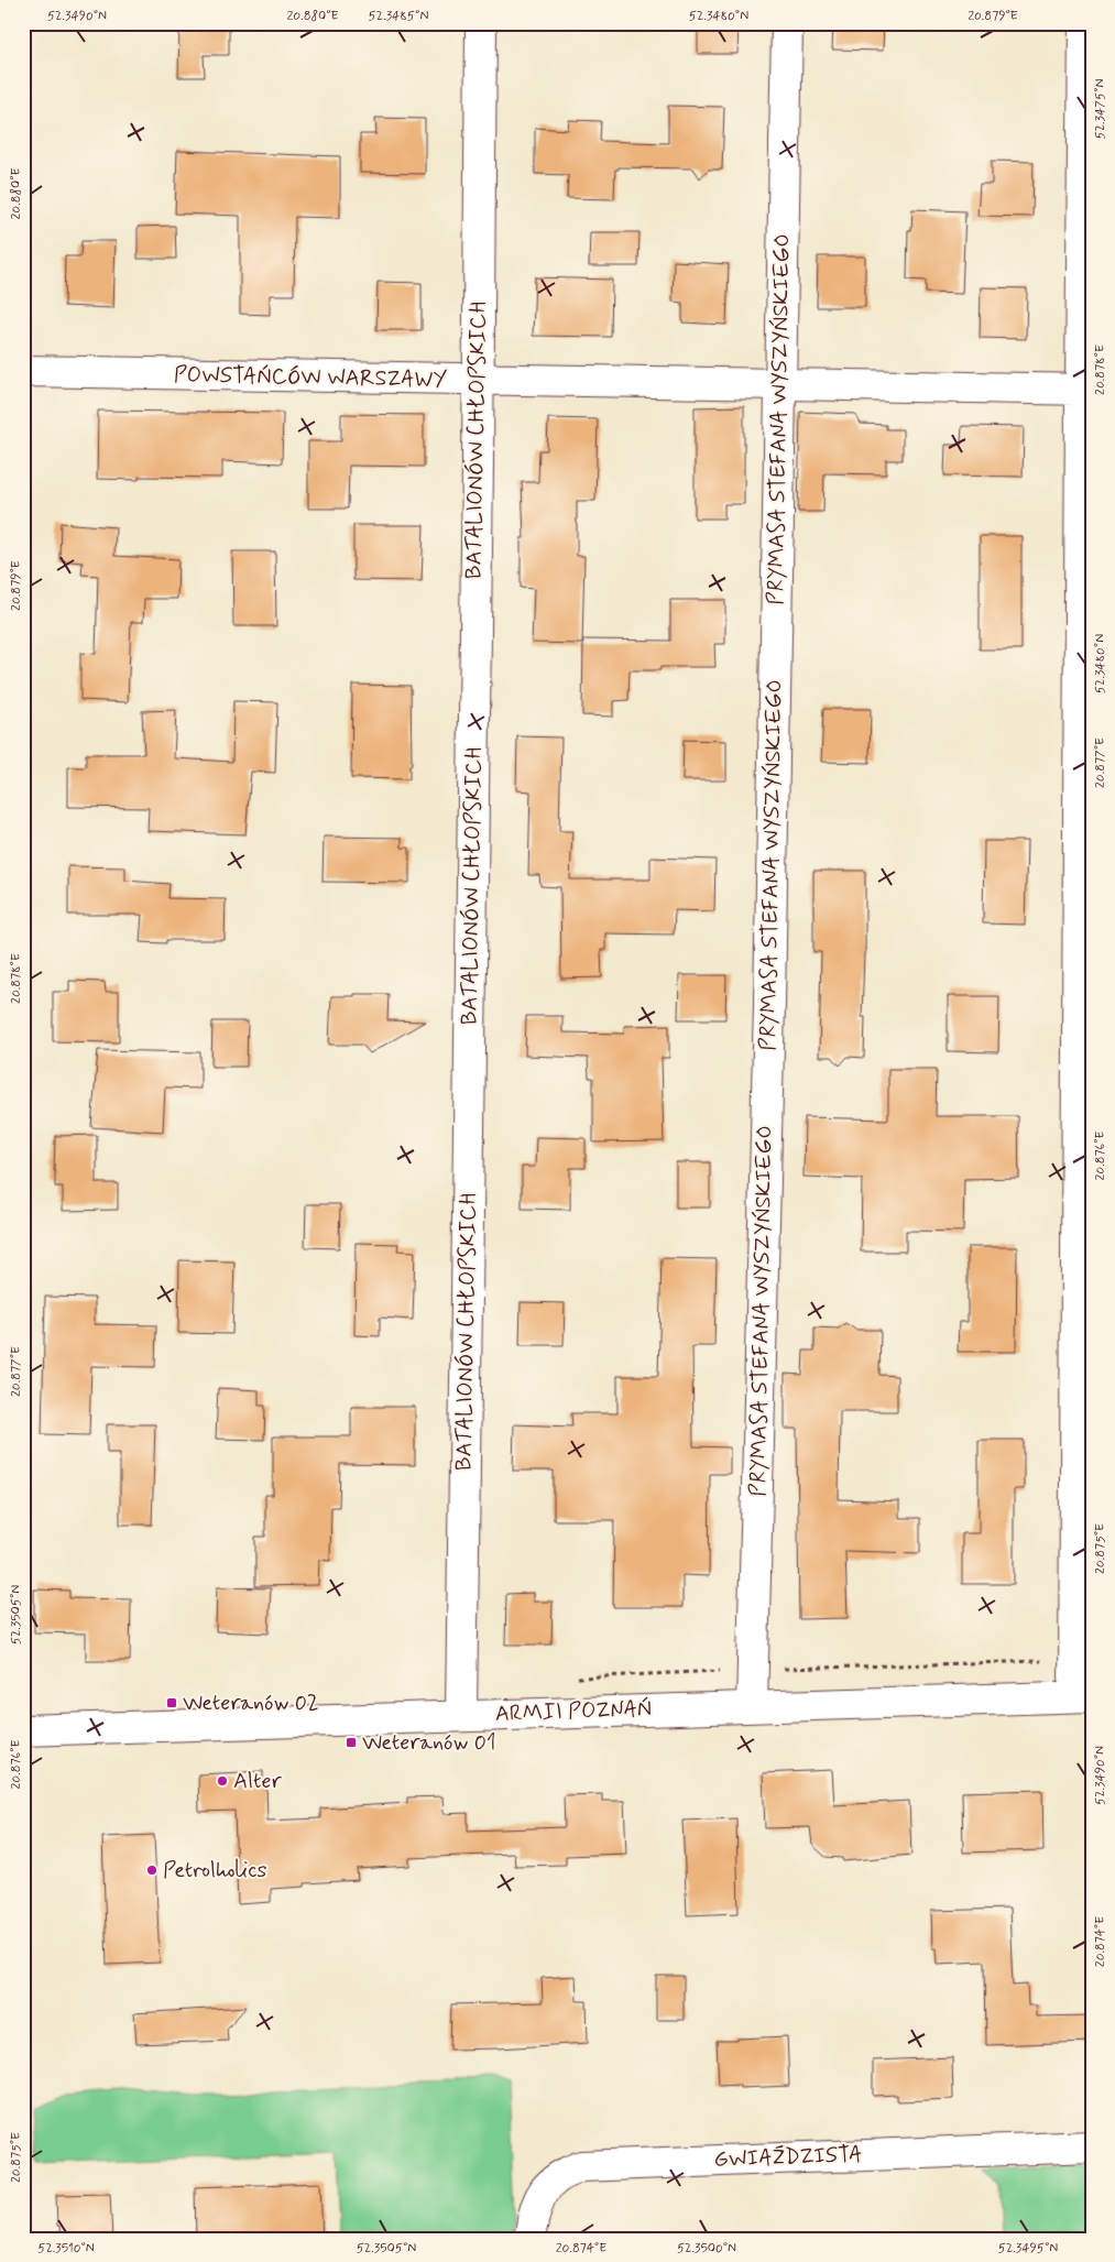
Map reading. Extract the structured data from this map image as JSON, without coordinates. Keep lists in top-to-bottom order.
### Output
{
  "streets": {
    "street": [
      "POWSTAŃCÓW WARSZAWY",
      "PRYMASA STEFANA WYSZYŃSKIEGO",
      "BATALIONÓW CHŁOPSKICH",
      "ARMII POZNAŃ",
      "GWIAŹDZISTA"
    ]
  },
  "crossings": [
    ["POWSTAŃCÓW WARSZAWY", "PRYMASA STEFANA WYSZYŃSKIEGO"],
    ["POWSTAŃCÓW WARSZAWY", "BATALIONÓW CHŁOPSKICH"],
    ["PRYMASA STEFANA WYSZYŃSKIEGO", "ARMII POZNAŃ"],
    ["BATALIONÓW CHŁOPSKICH", "ARMII POZNAŃ"]
  ],
  "places": {
    "transit": ["Weteranów 02", "Weteranów 01"],
    "other": ["Alter", "Petrolholics"]
  },
  "coordinates": [
    "52.3490°N",
    "20.880°E",
    "52.3485°N",
    "52.3480°N",
    "20.879°E",
    "52.3475°N",
    "20.878°E",
    "20.877°E",
    "20.876°E",
    "20.875°E",
    "52.3505°N",
    "20.874°E",
    "52.3510°N",
    "52.3500°N",
    "52.3495°N"
  ]
}
